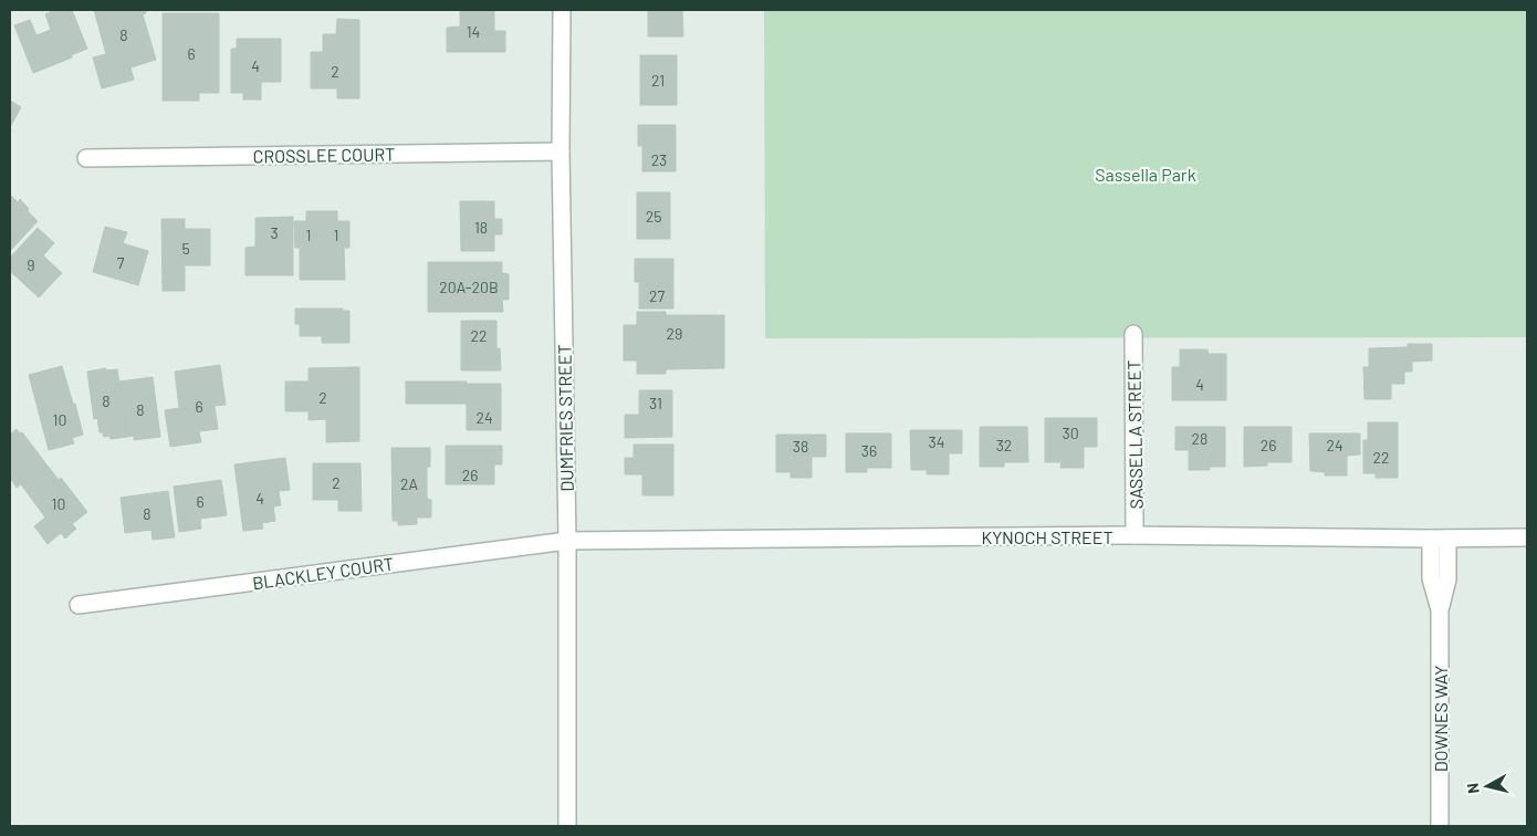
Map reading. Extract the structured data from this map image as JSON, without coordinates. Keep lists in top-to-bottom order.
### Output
{
  "streets": {
    "street": [
      "CROSSLEE COURT",
      "DUMFRIES STREET",
      "SASSELLA STREET",
      "KYNOCH STREET",
      "BLACKLEY COURT",
      "DOWNES WAY"
    ]
  },
  "crossings": [
    ["CROSSLEE COURT", "DUMFRIES STREET"],
    ["DUMFRIES STREET", "KYNOCH STREET"],
    ["DUMFRIES STREET", "BLACKLEY COURT"],
    ["SASSELLA STREET", "KYNOCH STREET"],
    ["KYNOCH STREET", "BLACKLEY COURT"],
    ["KYNOCH STREET", "DOWNES WAY"]
  ],
  "parks": ["Sassella Park"],
  "house_numbers": [
    "14",
    "8",
    "6",
    "4",
    "2",
    "21",
    "23",
    "25",
    "18",
    "3",
    "1",
    "1",
    "5",
    "7",
    "9",
    "20A-20B",
    "27",
    "29",
    "22",
    "4",
    "2",
    "8",
    "31",
    "6",
    "8",
    "24",
    "10",
    "30",
    "28",
    "34",
    "32",
    "26",
    "24",
    "38",
    "36",
    "22",
    "26",
    "2",
    "2A",
    "4",
    "6",
    "10",
    "8"
  ],
  "north": "left"
}
